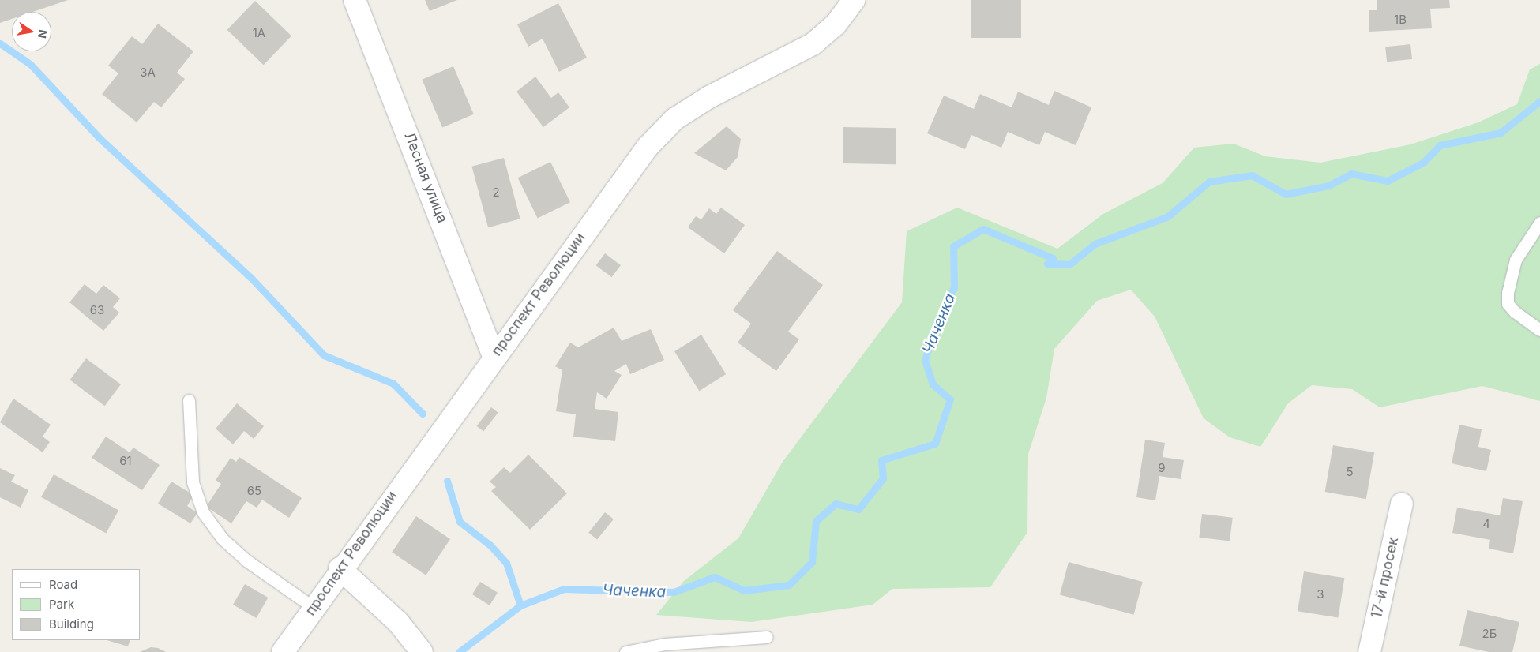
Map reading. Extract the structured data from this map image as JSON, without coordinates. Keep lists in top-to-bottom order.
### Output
{
  "streets": {
    "street": ["Лесная улица", "проспект Революции", "17-й просек"]
  },
  "crossings": [
    ["Лесная улица", "проспект Революции"]
  ],
  "water": ["Чаченка"],
  "house_numbers": [
    "1В",
    "1А",
    "3А",
    "2",
    "63",
    "61",
    "9",
    "5",
    "65",
    "4",
    "3",
    "2Б"
  ],
  "legend": ["Road", "Park", "Building"],
  "north": "right"
}
